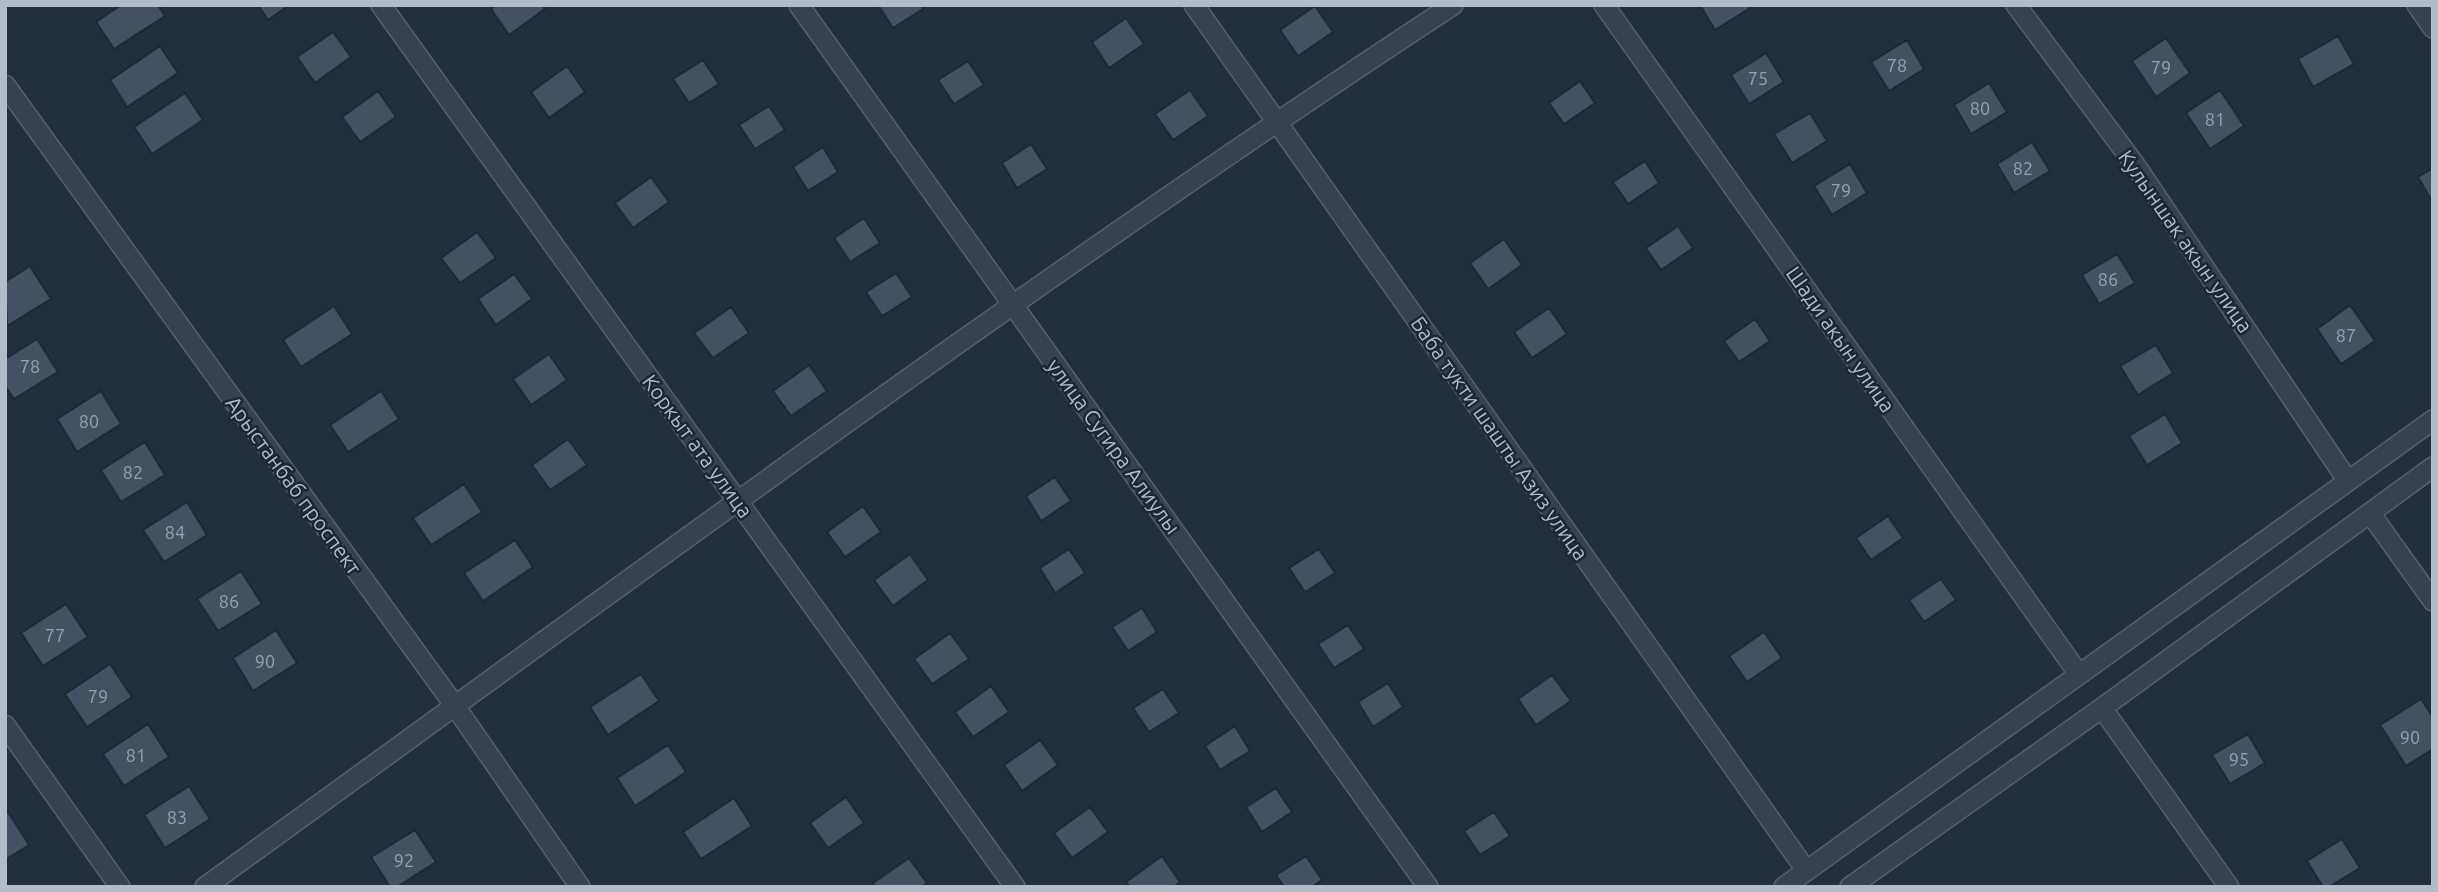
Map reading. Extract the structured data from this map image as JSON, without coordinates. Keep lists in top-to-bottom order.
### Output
{
  "streets": {
    "street": [
      "Кулыншак акын улица",
      "Шади акын улица",
      "Баба тукти шашты Азиз улица",
      "Коркыт ата улица",
      "улица Сугира Алиулы",
      "Арыстанбаб проспект"
    ]
  },
  "house_numbers": [
    "78",
    "79",
    "75",
    "80",
    "81",
    "82",
    "79",
    "86",
    "87",
    "78",
    "80",
    "82",
    "84",
    "86",
    "77",
    "90",
    "79",
    "90",
    "81",
    "95",
    "83",
    "92"
  ]
}
